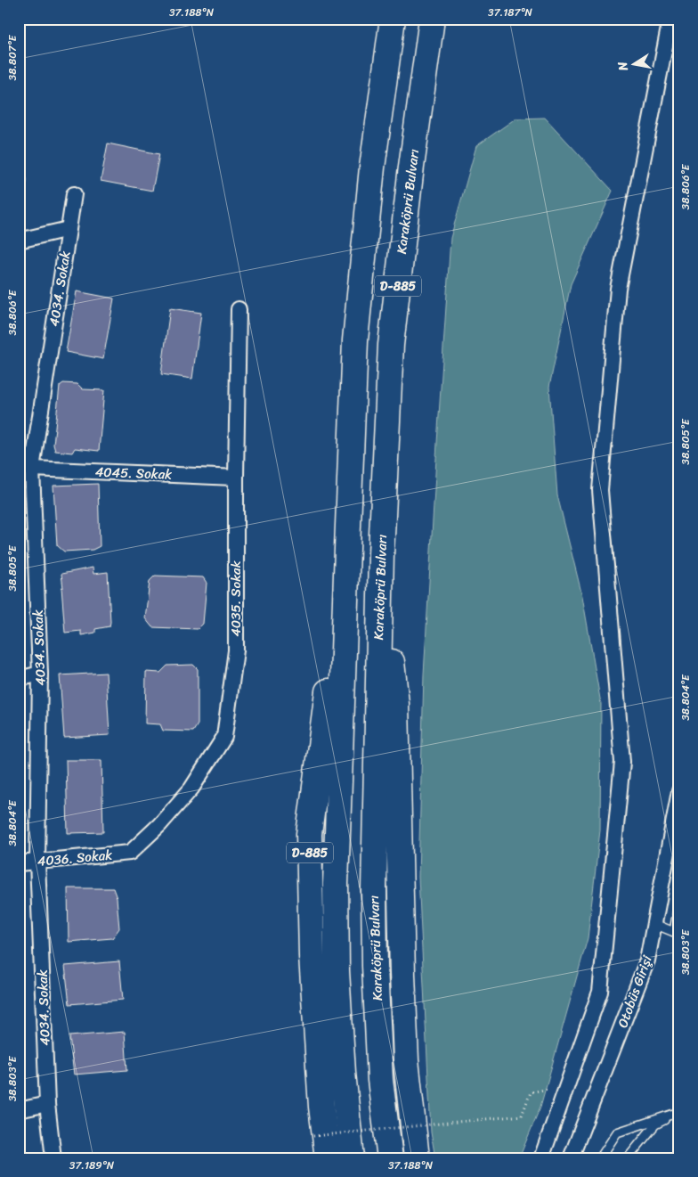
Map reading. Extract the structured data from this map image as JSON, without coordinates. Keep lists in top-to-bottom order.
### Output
{
  "streets": {
    "highway": ["Karaköprü Bulvarı", "D-885"],
    "street": [
      "4034. Sokak",
      "4045. Sokak",
      "4035. Sokak",
      "4036. Sokak",
      "Otobüs Girişi"
    ]
  },
  "crossings": [
    ["Karaköprü Bulvarı", "D-885"],
    ["4034. Sokak", "4045. Sokak"],
    ["4034. Sokak", "4036. Sokak"],
    ["4045. Sokak", "4035. Sokak"],
    ["4035. Sokak", "4036. Sokak"]
  ],
  "north": "left",
  "coordinates": [
    "37.188°N",
    "37.187°N",
    "38.807°E",
    "38.806°E",
    "38.805°E",
    "38.804°E",
    "38.803°E",
    "37.189°N"
  ]
}
